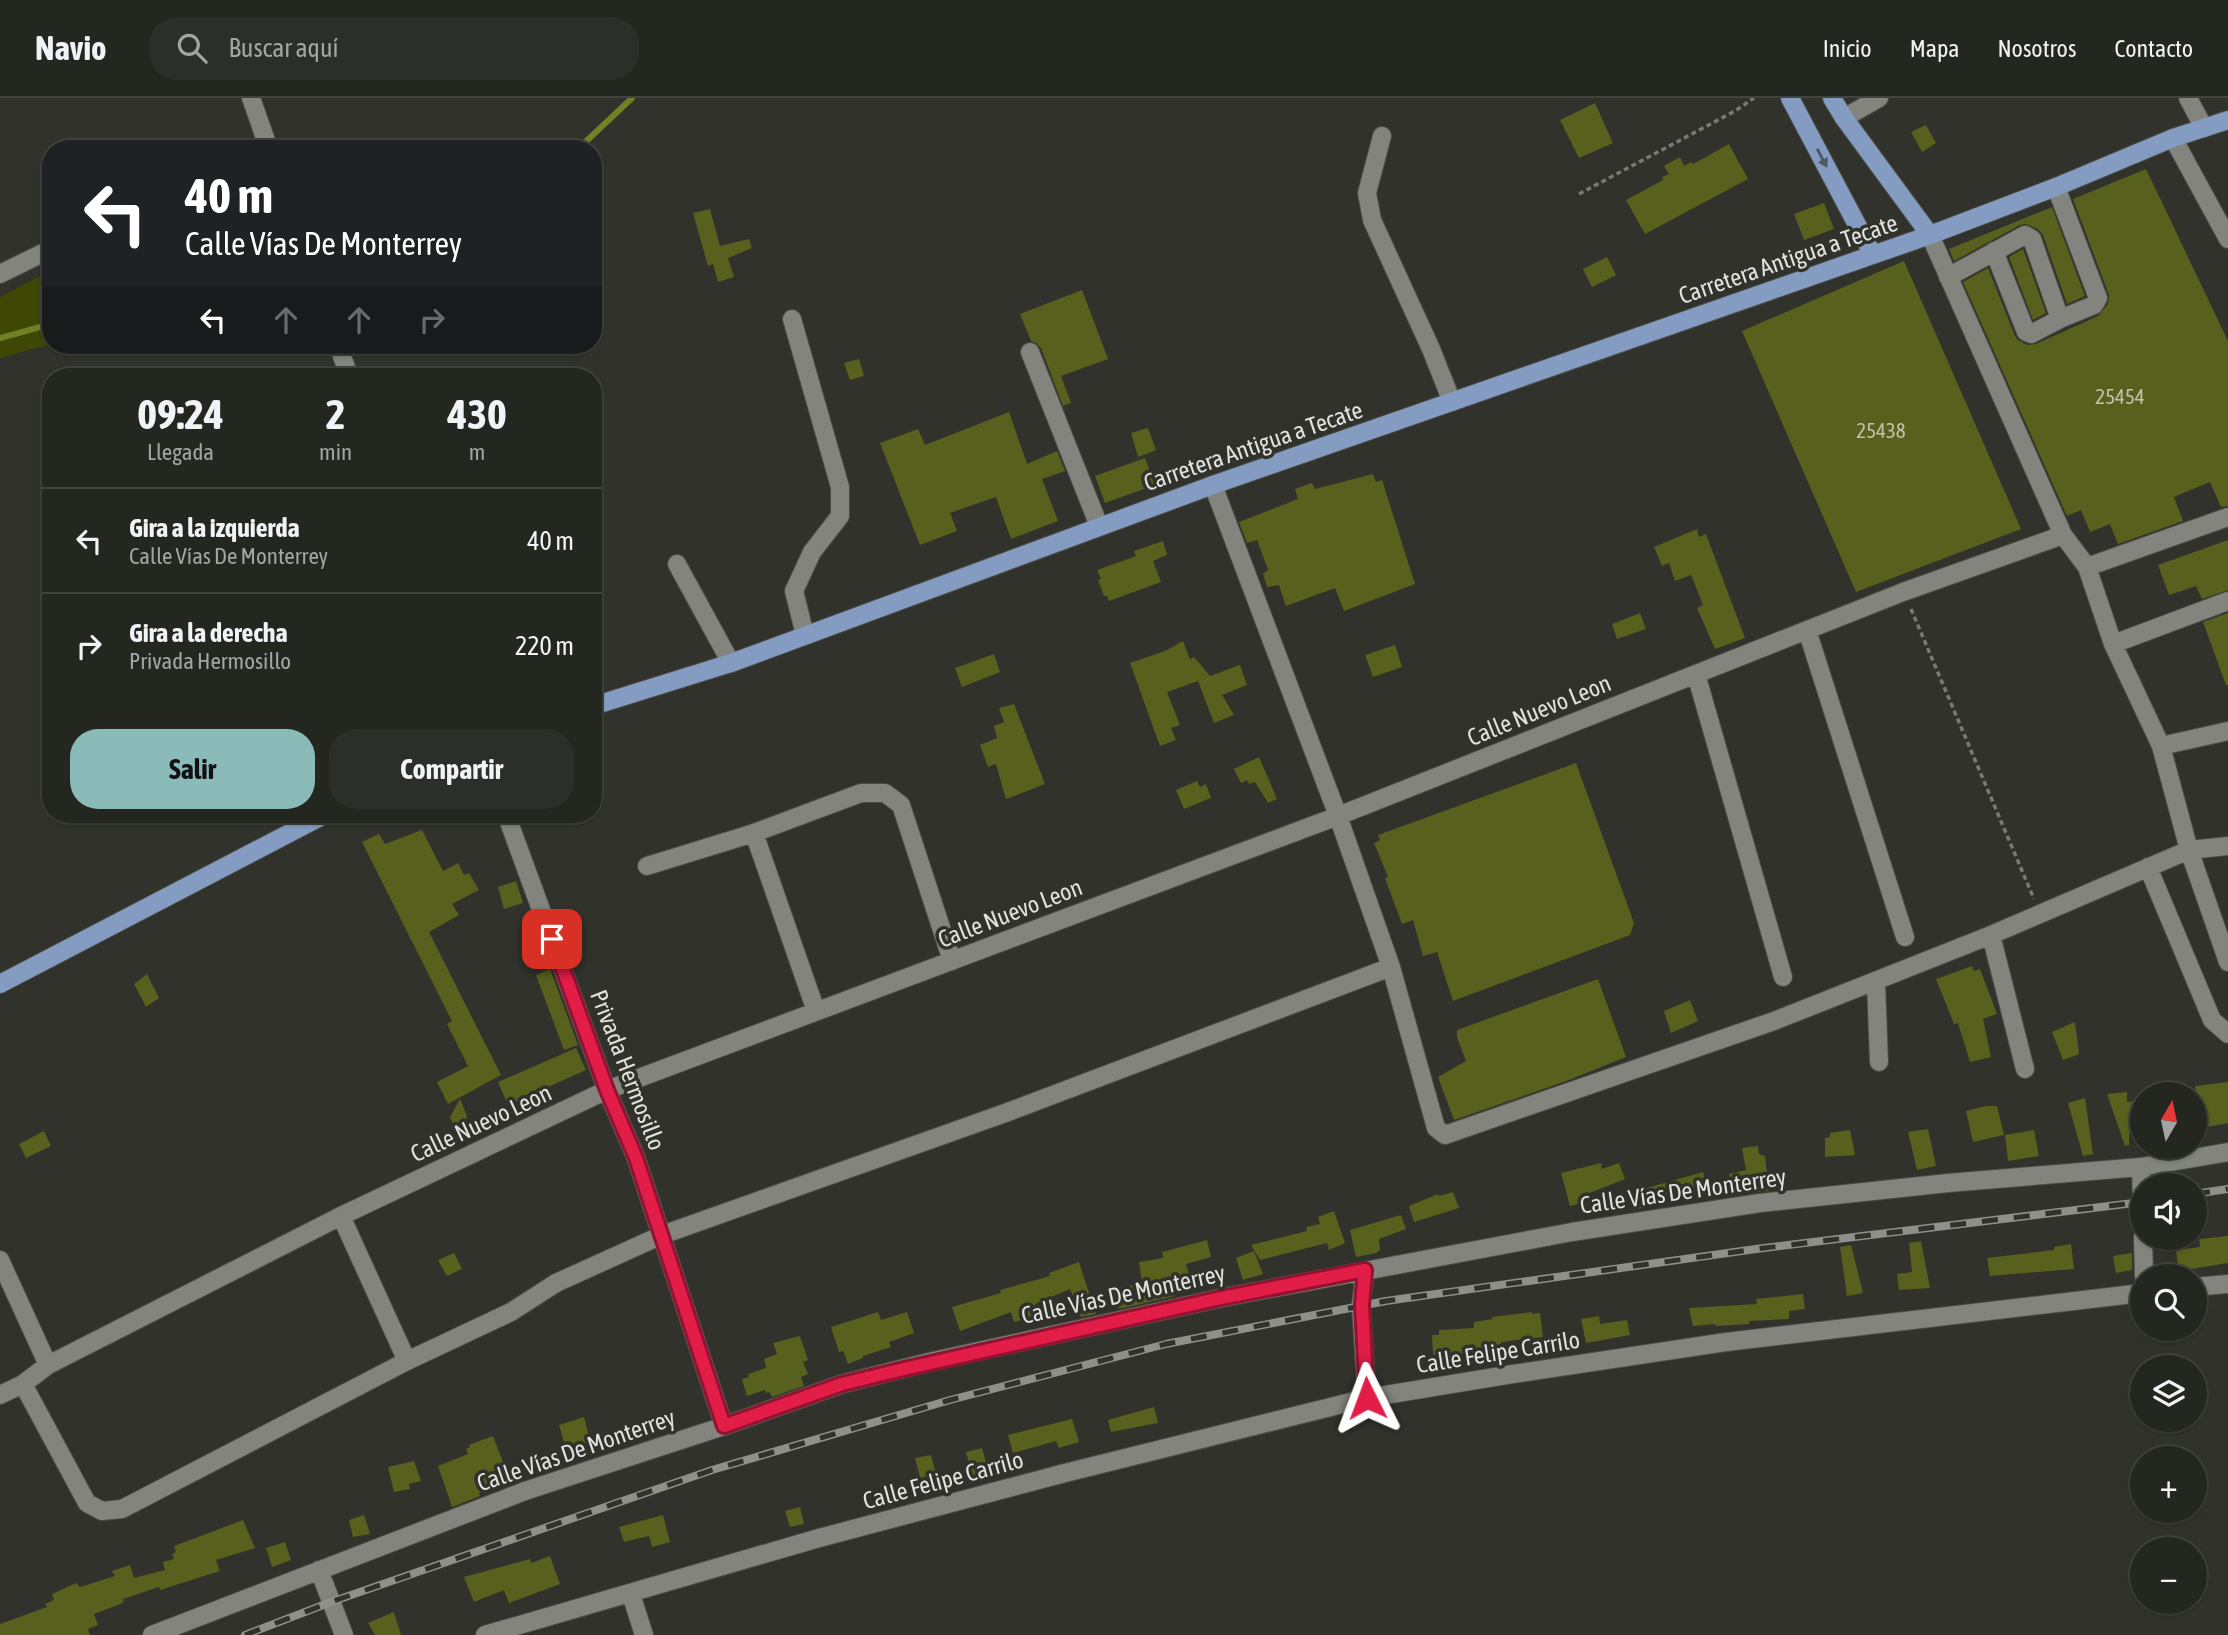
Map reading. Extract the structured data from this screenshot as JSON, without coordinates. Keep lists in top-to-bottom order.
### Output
{
  "streets": {
    "main road": ["Carretera Antigua a Tecate"],
    "street": [
      "Calle Nuevo Leon",
      "Privada Hermosillo",
      "Calle Vías De Monterrey",
      "Calle Felipe Carrilo"
    ]
  },
  "crossings": [
    ["Calle Nuevo Leon", "Privada Hermosillo"],
    ["Privada Hermosillo", "Calle Vías De Monterrey"]
  ],
  "house_numbers": ["25454", "25438"],
  "north": "top",
  "page": {
    "header": "Navio",
    "search": "Buscar aquí",
    "nav": [
      "Inicio",
      "Mapa",
      "Nosotros",
      "Contacto"
    ],
    "turn": ["40 m", "Calle Vías De Monterrey"],
    "eta": [
      "09:24",
      "Llegada",
      "2",
      "min",
      "430",
      "m"
    ],
    "list": [
      {
        "name": "Gira a la izquierda",
        "note": "Calle Vías De Monterrey",
        "value": "40 m"
      },
      {
        "name": "Gira a la derecha",
        "note": "Privada Hermosillo",
        "value": "220 m"
      }
    ],
    "buttons": ["Salir", "Compartir"],
    "map_buttons": ["+", "−"]
  }
}
